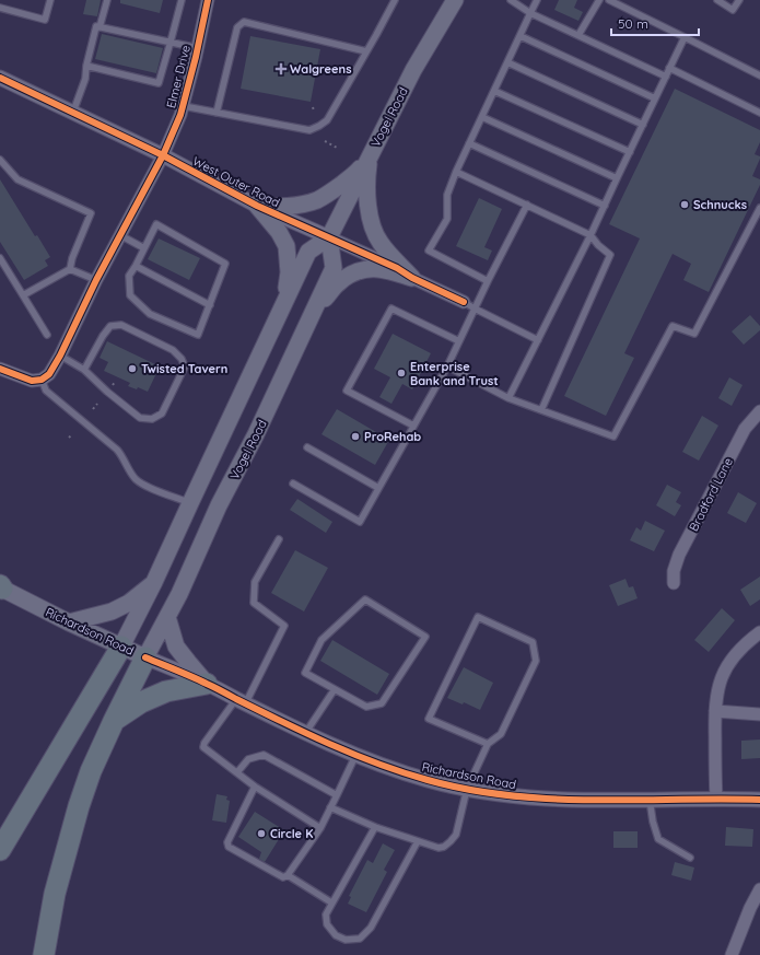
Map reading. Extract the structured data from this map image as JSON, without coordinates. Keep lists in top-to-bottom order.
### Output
{
  "streets": {
    "main road": ["Vogel Road", "Richardson Road"],
    "street": ["Elmer Drive", "West Outer Road", "Bradford Lane"]
  },
  "crossings": [
    ["Elmer Drive", "West Outer Road"],
    ["Vogel Road", "West Outer Road"],
    ["Vogel Road", "Richardson Road"]
  ],
  "places": {
    "health": ["Walgreens"],
    "other": [
      "Schnucks",
      "Twisted Tavern",
      "Enterprise Bank and Trust",
      "ProRehab",
      "Circle K"
    ]
  },
  "scale_bar": "50 m"
}
